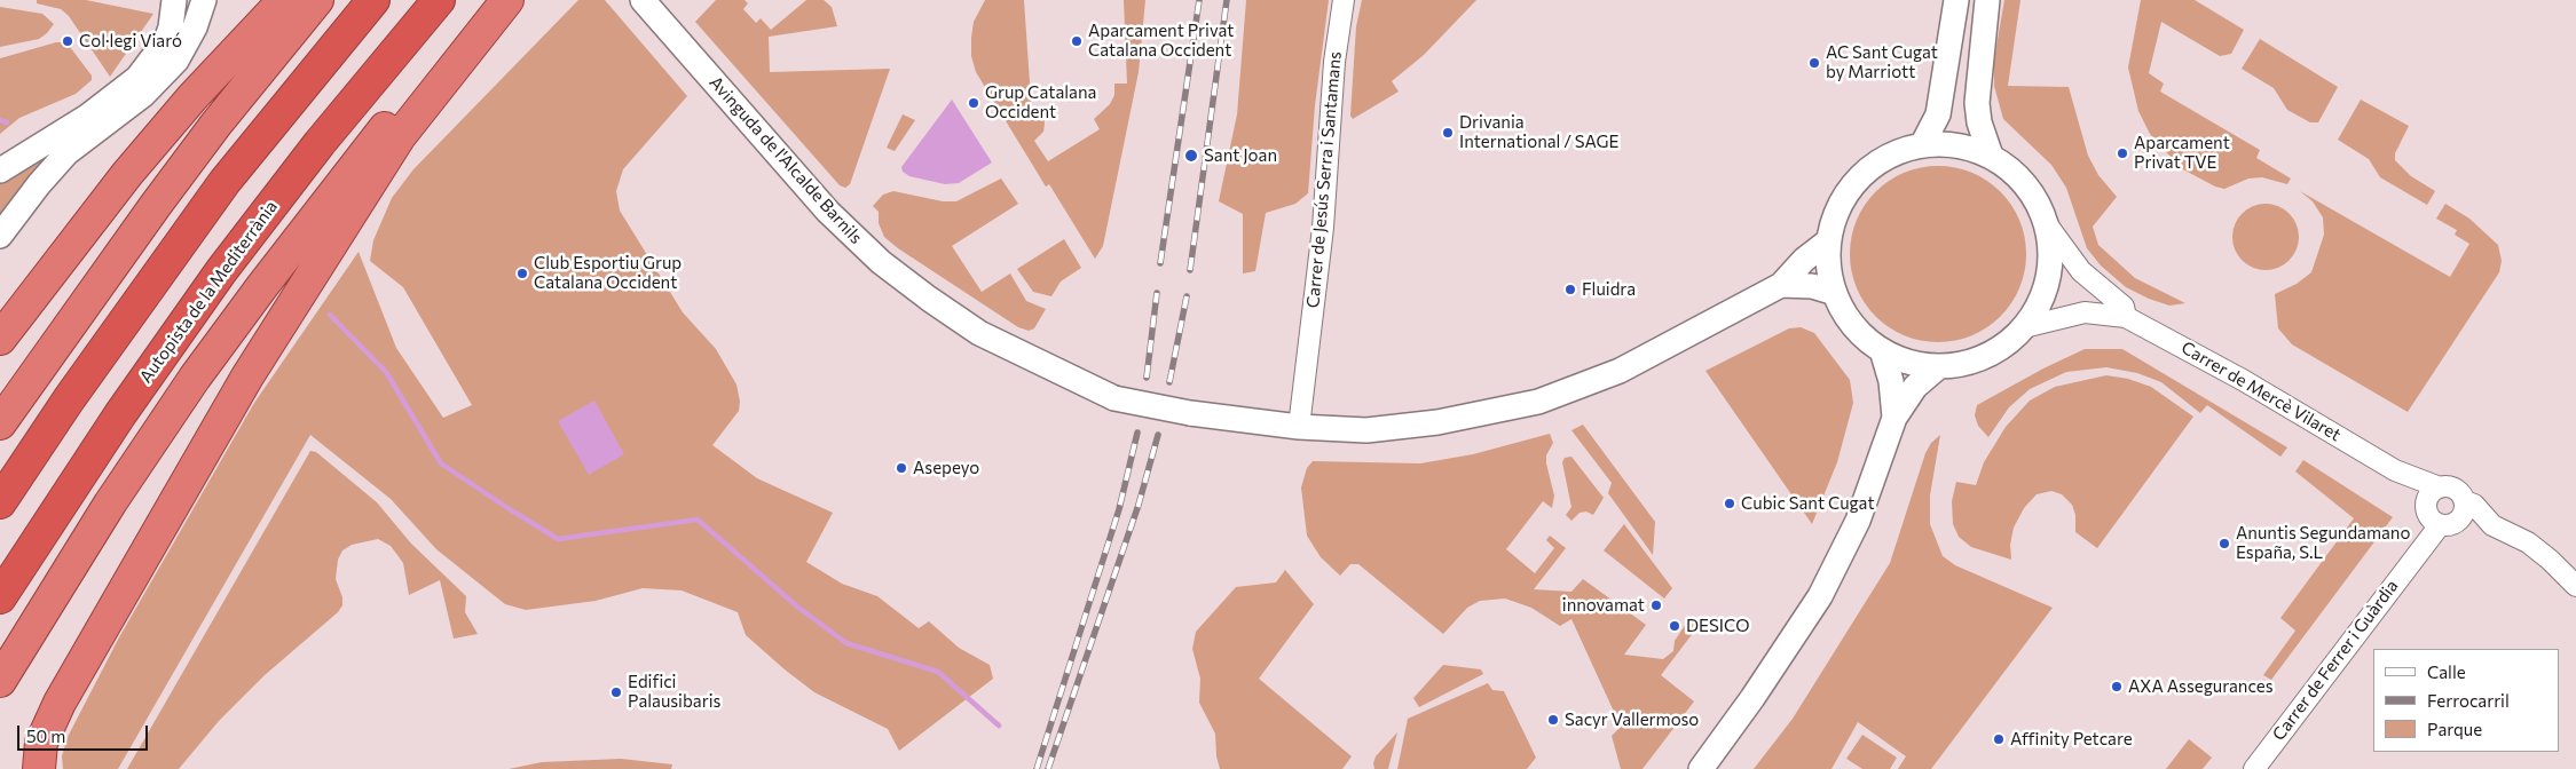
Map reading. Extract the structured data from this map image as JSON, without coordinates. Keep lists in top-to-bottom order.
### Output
{
  "streets": {
    "highway": ["Autopista de la Mediterrània"],
    "street": [
      "Avinguda de l'Alcalde Barnils",
      "Carrer de Jesús Serra i Santamans",
      "Carrer de Mercè Vilaret",
      "Carrer de Ferrer i Guàrdia"
    ]
  },
  "crossings": [
    ["Avinguda de l'Alcalde Barnils", "Carrer de Jesús Serra i Santamans"],
    ["Carrer de Mercè Vilaret", "Carrer de Ferrer i Guàrdia"]
  ],
  "places": [
    "Col·legi Viaró",
    "Aparcament Privat Catalana Occident",
    "AC Sant Cugat by Marriott",
    "Grup Catalana Occident",
    "Drivania International / SAGE",
    "Aparcament Privat TVE",
    "Sant Joan",
    "Club Esportiu Grup Catalana Occident",
    "Fluidra",
    "Asepeyo",
    "Cubic Sant Cugat",
    "Anuntis Segundamano España, S.L",
    "innovamat",
    "DESICO",
    "AXA Assegurances",
    "Edifici Palausibaris",
    "Sacyr Vallermoso",
    "Affinity Petcare"
  ],
  "legend": ["Calle", "Ferrocarril", "Parque"],
  "scale_bar": "50 m"
}
